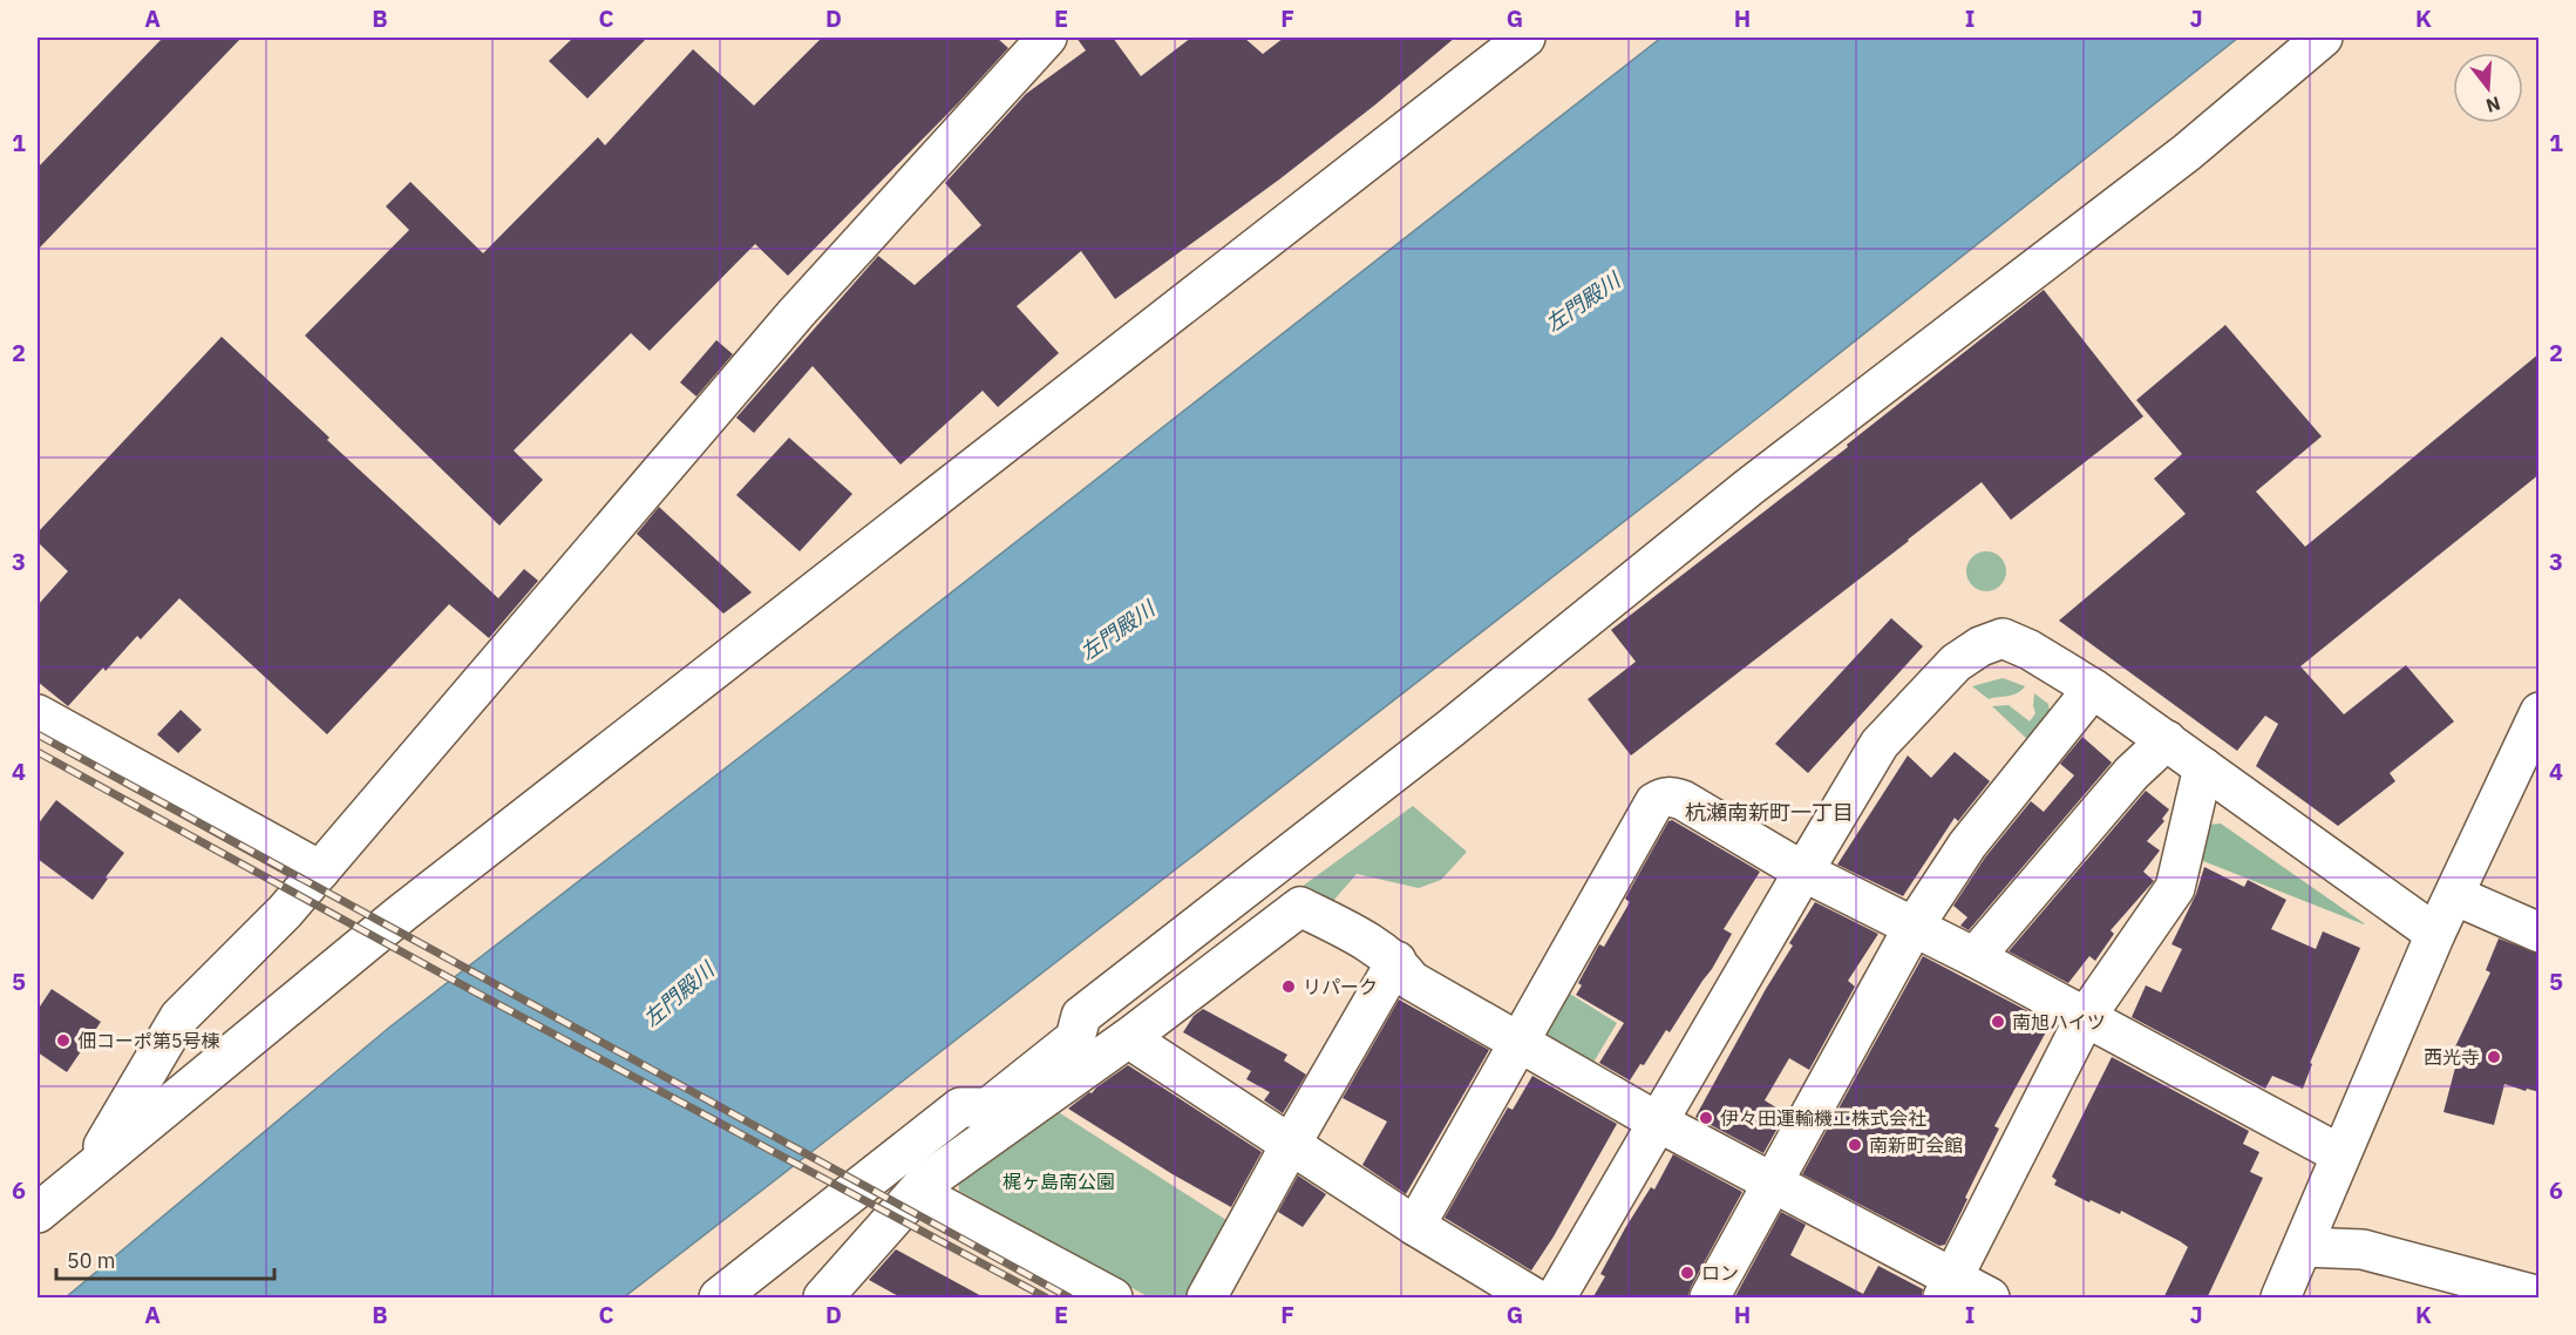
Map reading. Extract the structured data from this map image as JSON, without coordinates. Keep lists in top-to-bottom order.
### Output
{
  "districts": ["杭瀬南新町一丁目"],
  "water": ["左門殿川"],
  "parks": ["梶ヶ島南公園"],
  "places": [
    "リパーク",
    "南旭ハイツ",
    "佃コーポ第5号棟",
    "西光寺",
    "伊々田運輸機工株式会社",
    "南新町会館",
    "ロン"
  ],
  "scale_bar": "50 m",
  "north": "bottom",
  "grid": {
    "columns": [
      "A",
      "B",
      "C",
      "D",
      "E",
      "F",
      "G",
      "H",
      "I",
      "J",
      "K"
    ],
    "rows": [
      "1",
      "2",
      "3",
      "4",
      "5",
      "6"
    ]
  }
}
